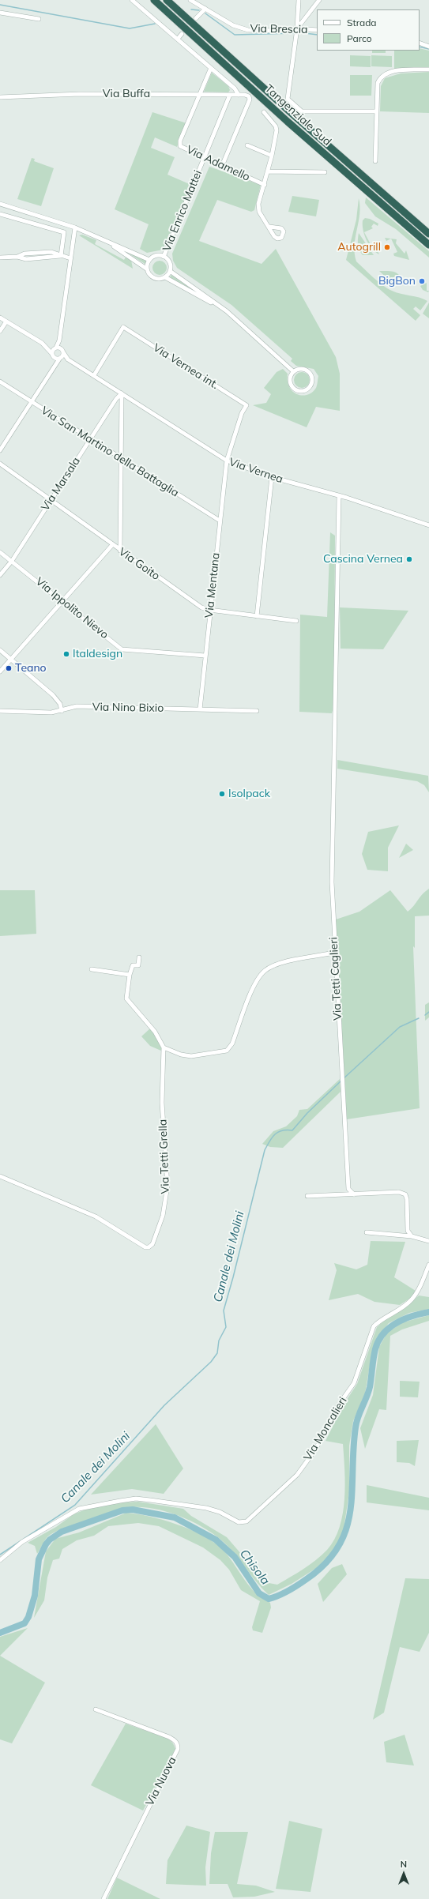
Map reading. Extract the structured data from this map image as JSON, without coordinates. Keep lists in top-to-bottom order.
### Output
{
  "streets": {
    "highway": ["Tangenziale Sud"],
    "street": [
      "Via Brescia",
      "Via Buffa",
      "Via Adamello",
      "Via Enrico Mattei",
      "Via Vernea int.",
      "Via San Martino della Battaglia",
      "Via Vernea",
      "Via Marsala",
      "Via Goito",
      "Via Mentana",
      "Via Ippolito Nievo",
      "Via Nino Bixio",
      "Via Tetti Caglieri",
      "Via Tetti Grella",
      "Via Moncalieri",
      "Via Nuova"
    ]
  },
  "crossings": [
    ["Via Buffa", "Via Adamello"],
    ["Via Buffa", "Via Enrico Mattei"],
    ["Via Adamello", "Via Enrico Mattei"],
    ["Via Vernea int.", "Via Vernea"],
    ["Via Vernea int.", "Via Mentana"],
    ["Via San Martino della Battaglia", "Via Marsala"],
    ["Via San Martino della Battaglia", "Via Mentana"],
    ["Via Vernea", "Via Marsala"],
    ["Via Vernea", "Via Mentana"],
    ["Via Vernea", "Via Tetti Caglieri"],
    ["Via Marsala", "Via Goito"],
    ["Via Marsala", "Via Ippolito Nievo"],
    ["Via Goito", "Via Mentana"],
    ["Via Mentana", "Via Ippolito Nievo"],
    ["Via Mentana", "Via Nino Bixio"]
  ],
  "water": ["Canale dei Molini", "Chisola"],
  "places": [
    "Autogrill",
    "BigBon",
    "Cascina Vernea",
    "Italdesign",
    "Teano",
    "Isolpack"
  ],
  "legend": ["Strada", "Parco"],
  "north": "top"
}
